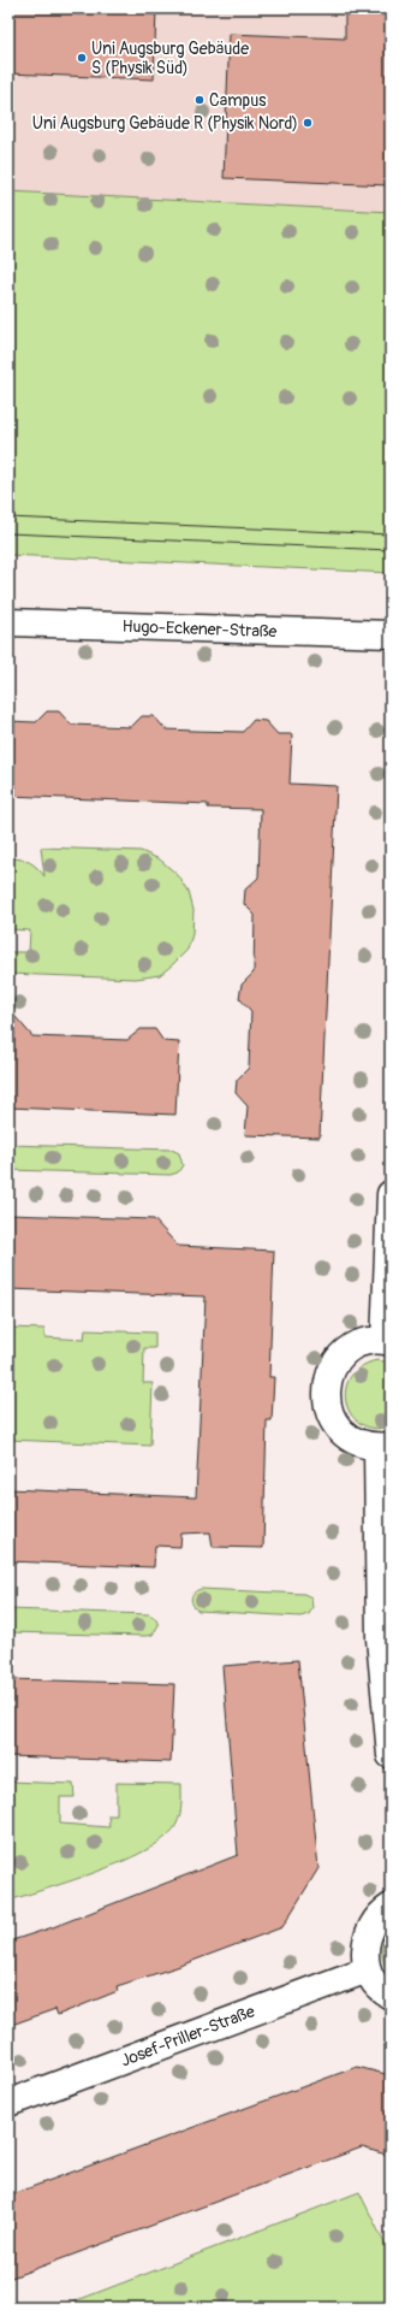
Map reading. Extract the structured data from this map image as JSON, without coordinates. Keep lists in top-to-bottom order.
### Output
{
  "streets": {
    "street": ["Hugo-Eckener-Straße", "Josef-Priller-Straße"]
  },
  "places": ["Uni Augsburg Gebäude S (Physik Süd)", "Campus", "Uni Augsburg Gebäude R (Physik Nord)"]
}
